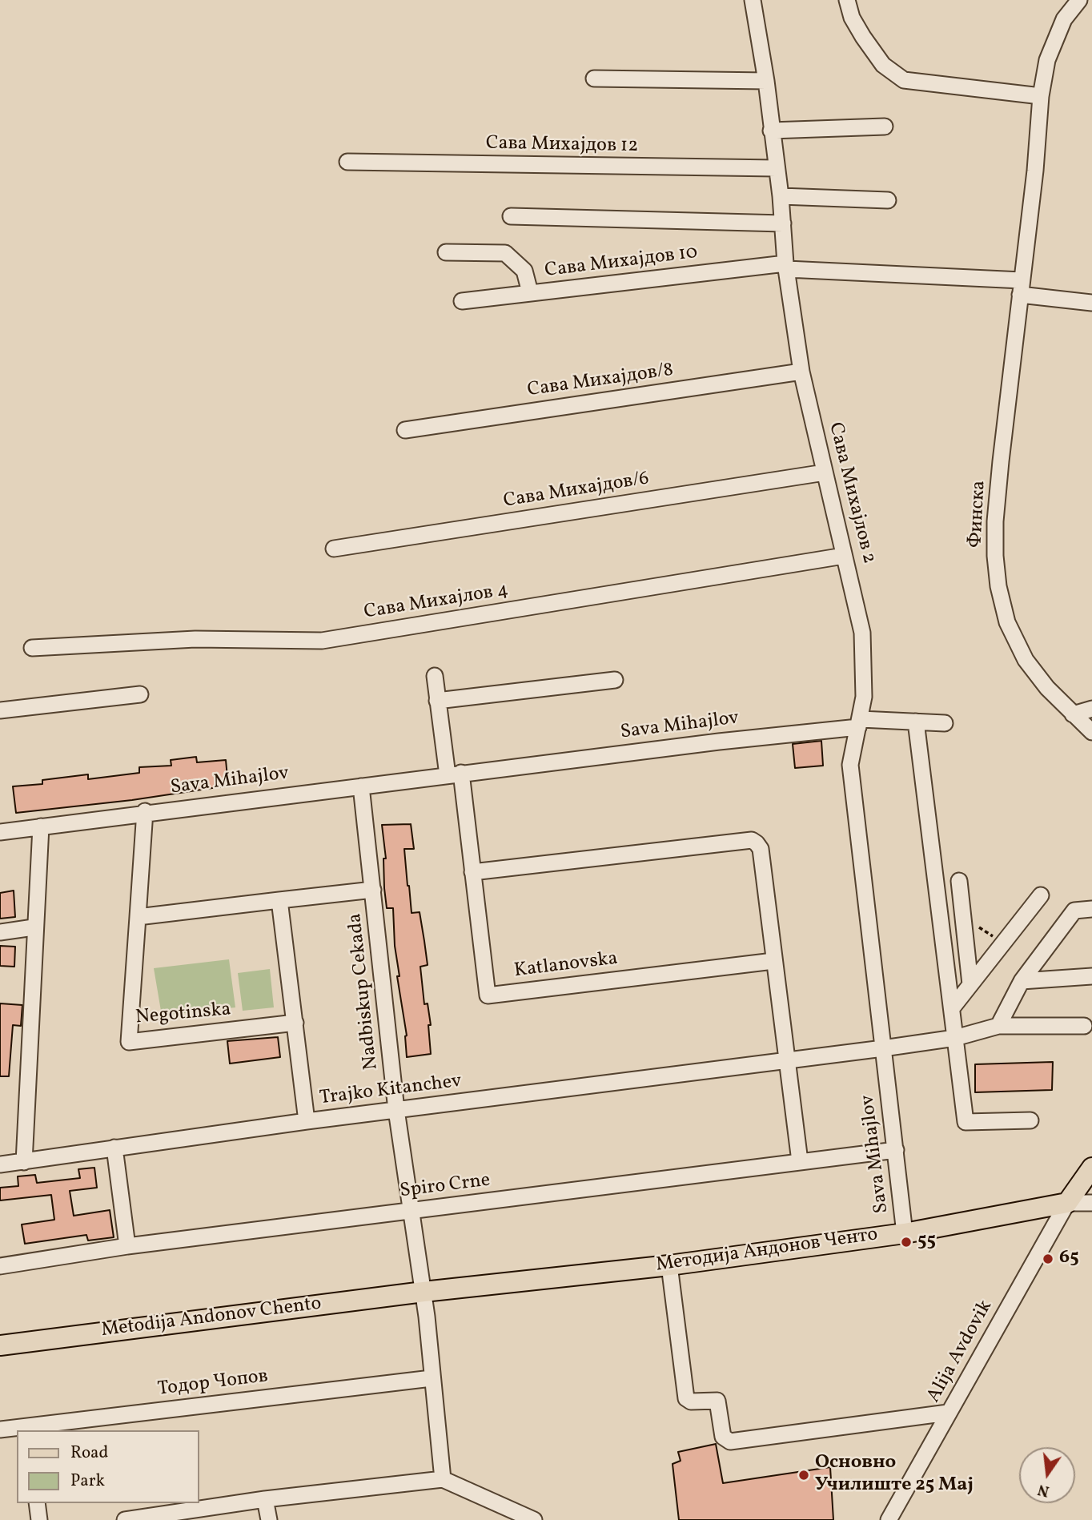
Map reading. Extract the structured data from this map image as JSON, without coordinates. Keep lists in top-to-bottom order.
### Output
{
  "streets": {
    "main road": ["Методија Андонов Ченто", "Metodija Andonov Chento"],
    "street": [
      "Сава Михајдов 12",
      "Сава Михајдов 10",
      "Сава Михајдов/8",
      "Сава Михајдов/6",
      "Сава Михајлов 2",
      "Финска",
      "Сава Михајлов 4",
      "Sava Mihajlov",
      "Katlanovska",
      "Nadbiskup Cekada",
      "Negotinska",
      "Trajko Kitanchev",
      "Spiro Crne",
      "Alija Avdovik",
      "Тодор Чопов"
    ]
  },
  "crossings": [
    ["Сава Михајдов 12", "Сава Михајлов 2"],
    ["Сава Михајдов 10", "Сава Михајлов 2"],
    ["Сава Михајдов/8", "Сава Михајлов 2"],
    ["Сава Михајдов/6", "Сава Михајлов 2"],
    ["Сава Михајлов 2", "Сава Михајлов 4"],
    ["Сава Михајлов 2", "Sava Mihajlov"],
    ["Sava Mihajlov", "Katlanovska"],
    ["Sava Mihajlov", "Nadbiskup Cekada"],
    ["Sava Mihajlov", "Negotinska"],
    ["Sava Mihajlov", "Trajko Kitanchev"],
    ["Sava Mihajlov", "Spiro Crne"],
    ["Sava Mihajlov", "Методија Андонов Ченто"],
    ["Nadbiskup Cekada", "Trajko Kitanchev"],
    ["Nadbiskup Cekada", "Spiro Crne"],
    ["Nadbiskup Cekada", "Методија Андонов Ченто"],
    ["Nadbiskup Cekada", "Metodija Andonov Chento"],
    ["Nadbiskup Cekada", "Тодор Чопов"],
    ["Методија Андонов Ченто", "Metodija Andonov Chento"],
    ["Методија Андонов Ченто", "Alija Avdovik"]
  ],
  "places": ["55", "65", "Основно Училиште 25 Мај"],
  "legend": ["Road", "Park"],
  "north": "bottom"
}
